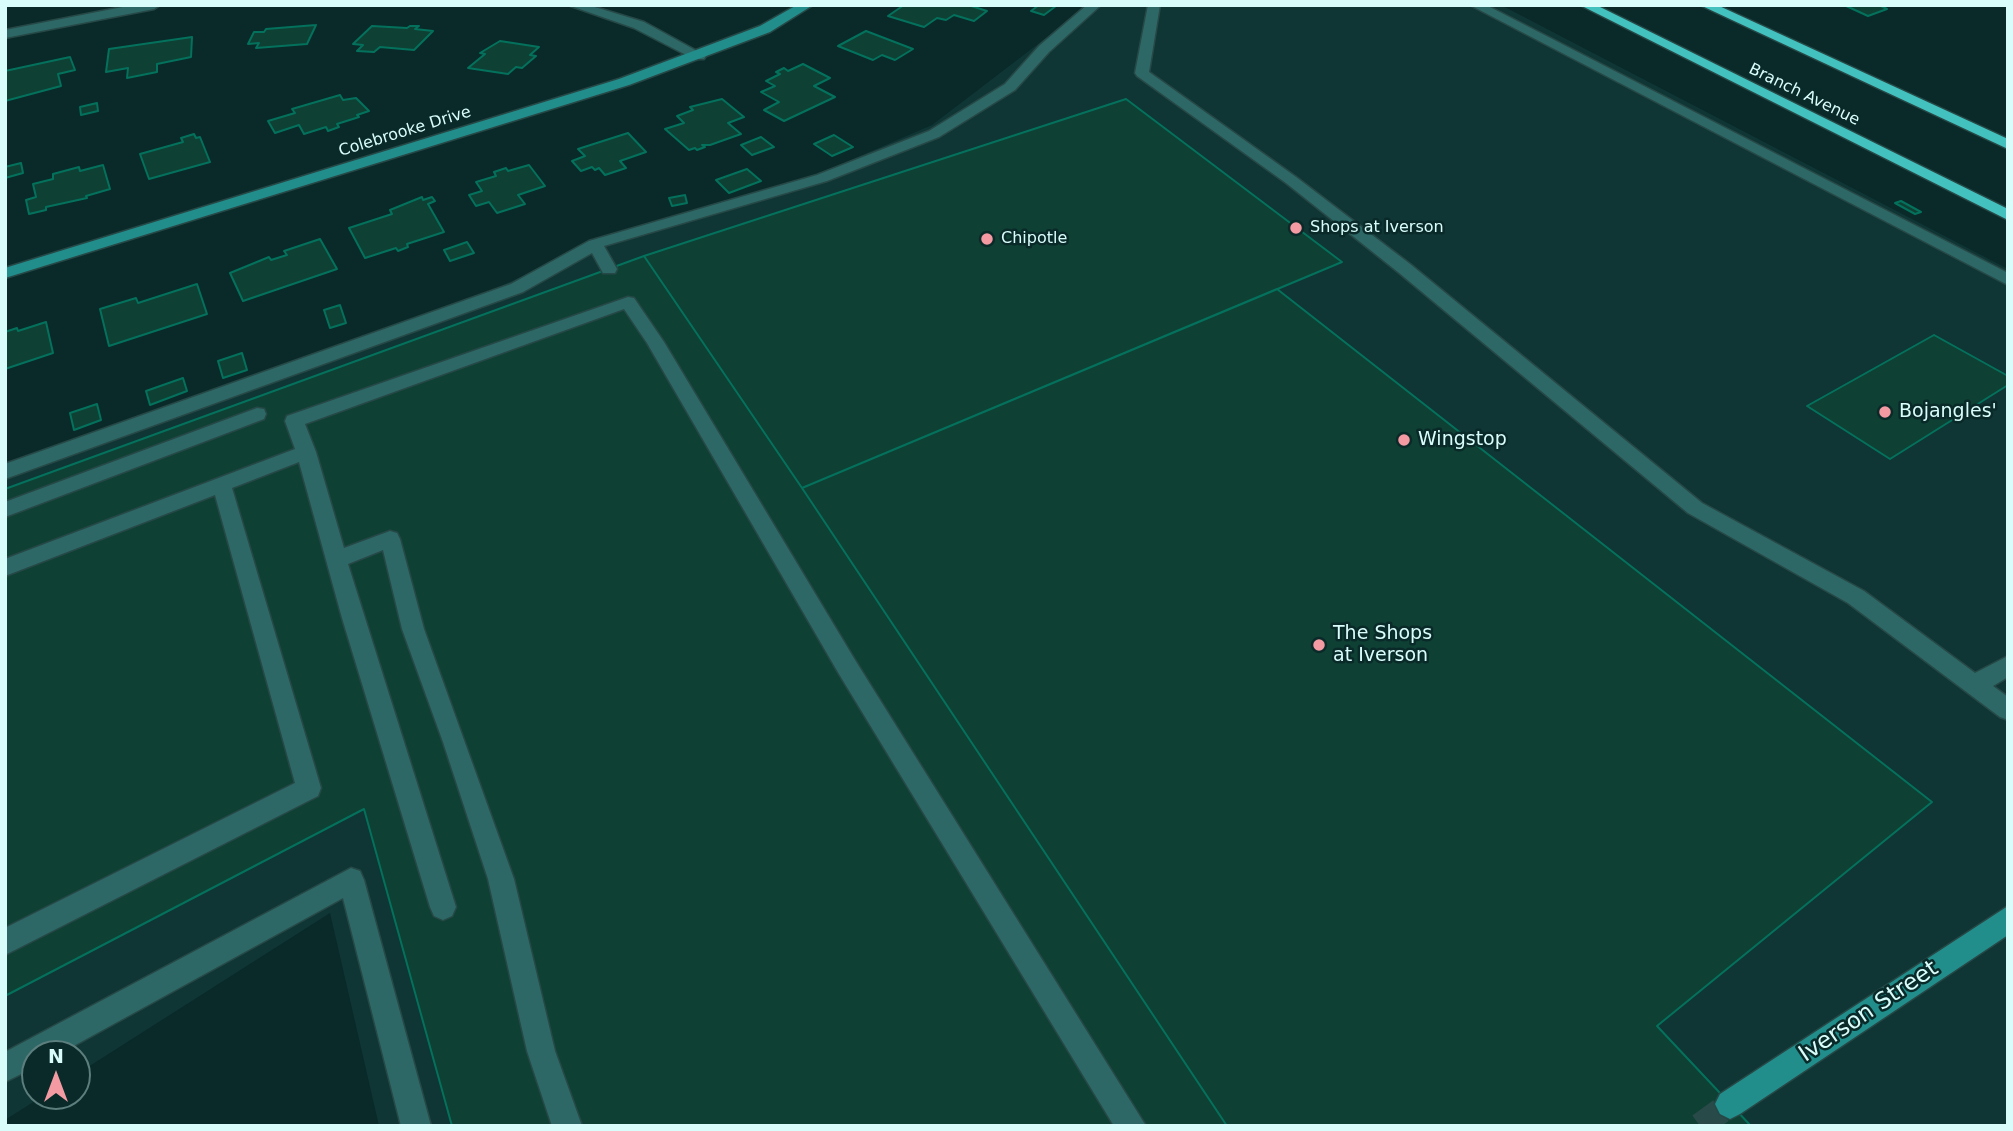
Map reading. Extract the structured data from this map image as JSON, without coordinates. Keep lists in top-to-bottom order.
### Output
{
  "streets": {
    "highway": ["Branch Avenue"],
    "street": ["Colebrooke Drive", "Iverson Street"]
  },
  "places": [
    "Shops at Iverson",
    "Chipotle",
    "Bojangles'",
    "Wingstop",
    "The Shops at Iverson"
  ],
  "north": "top"
}
